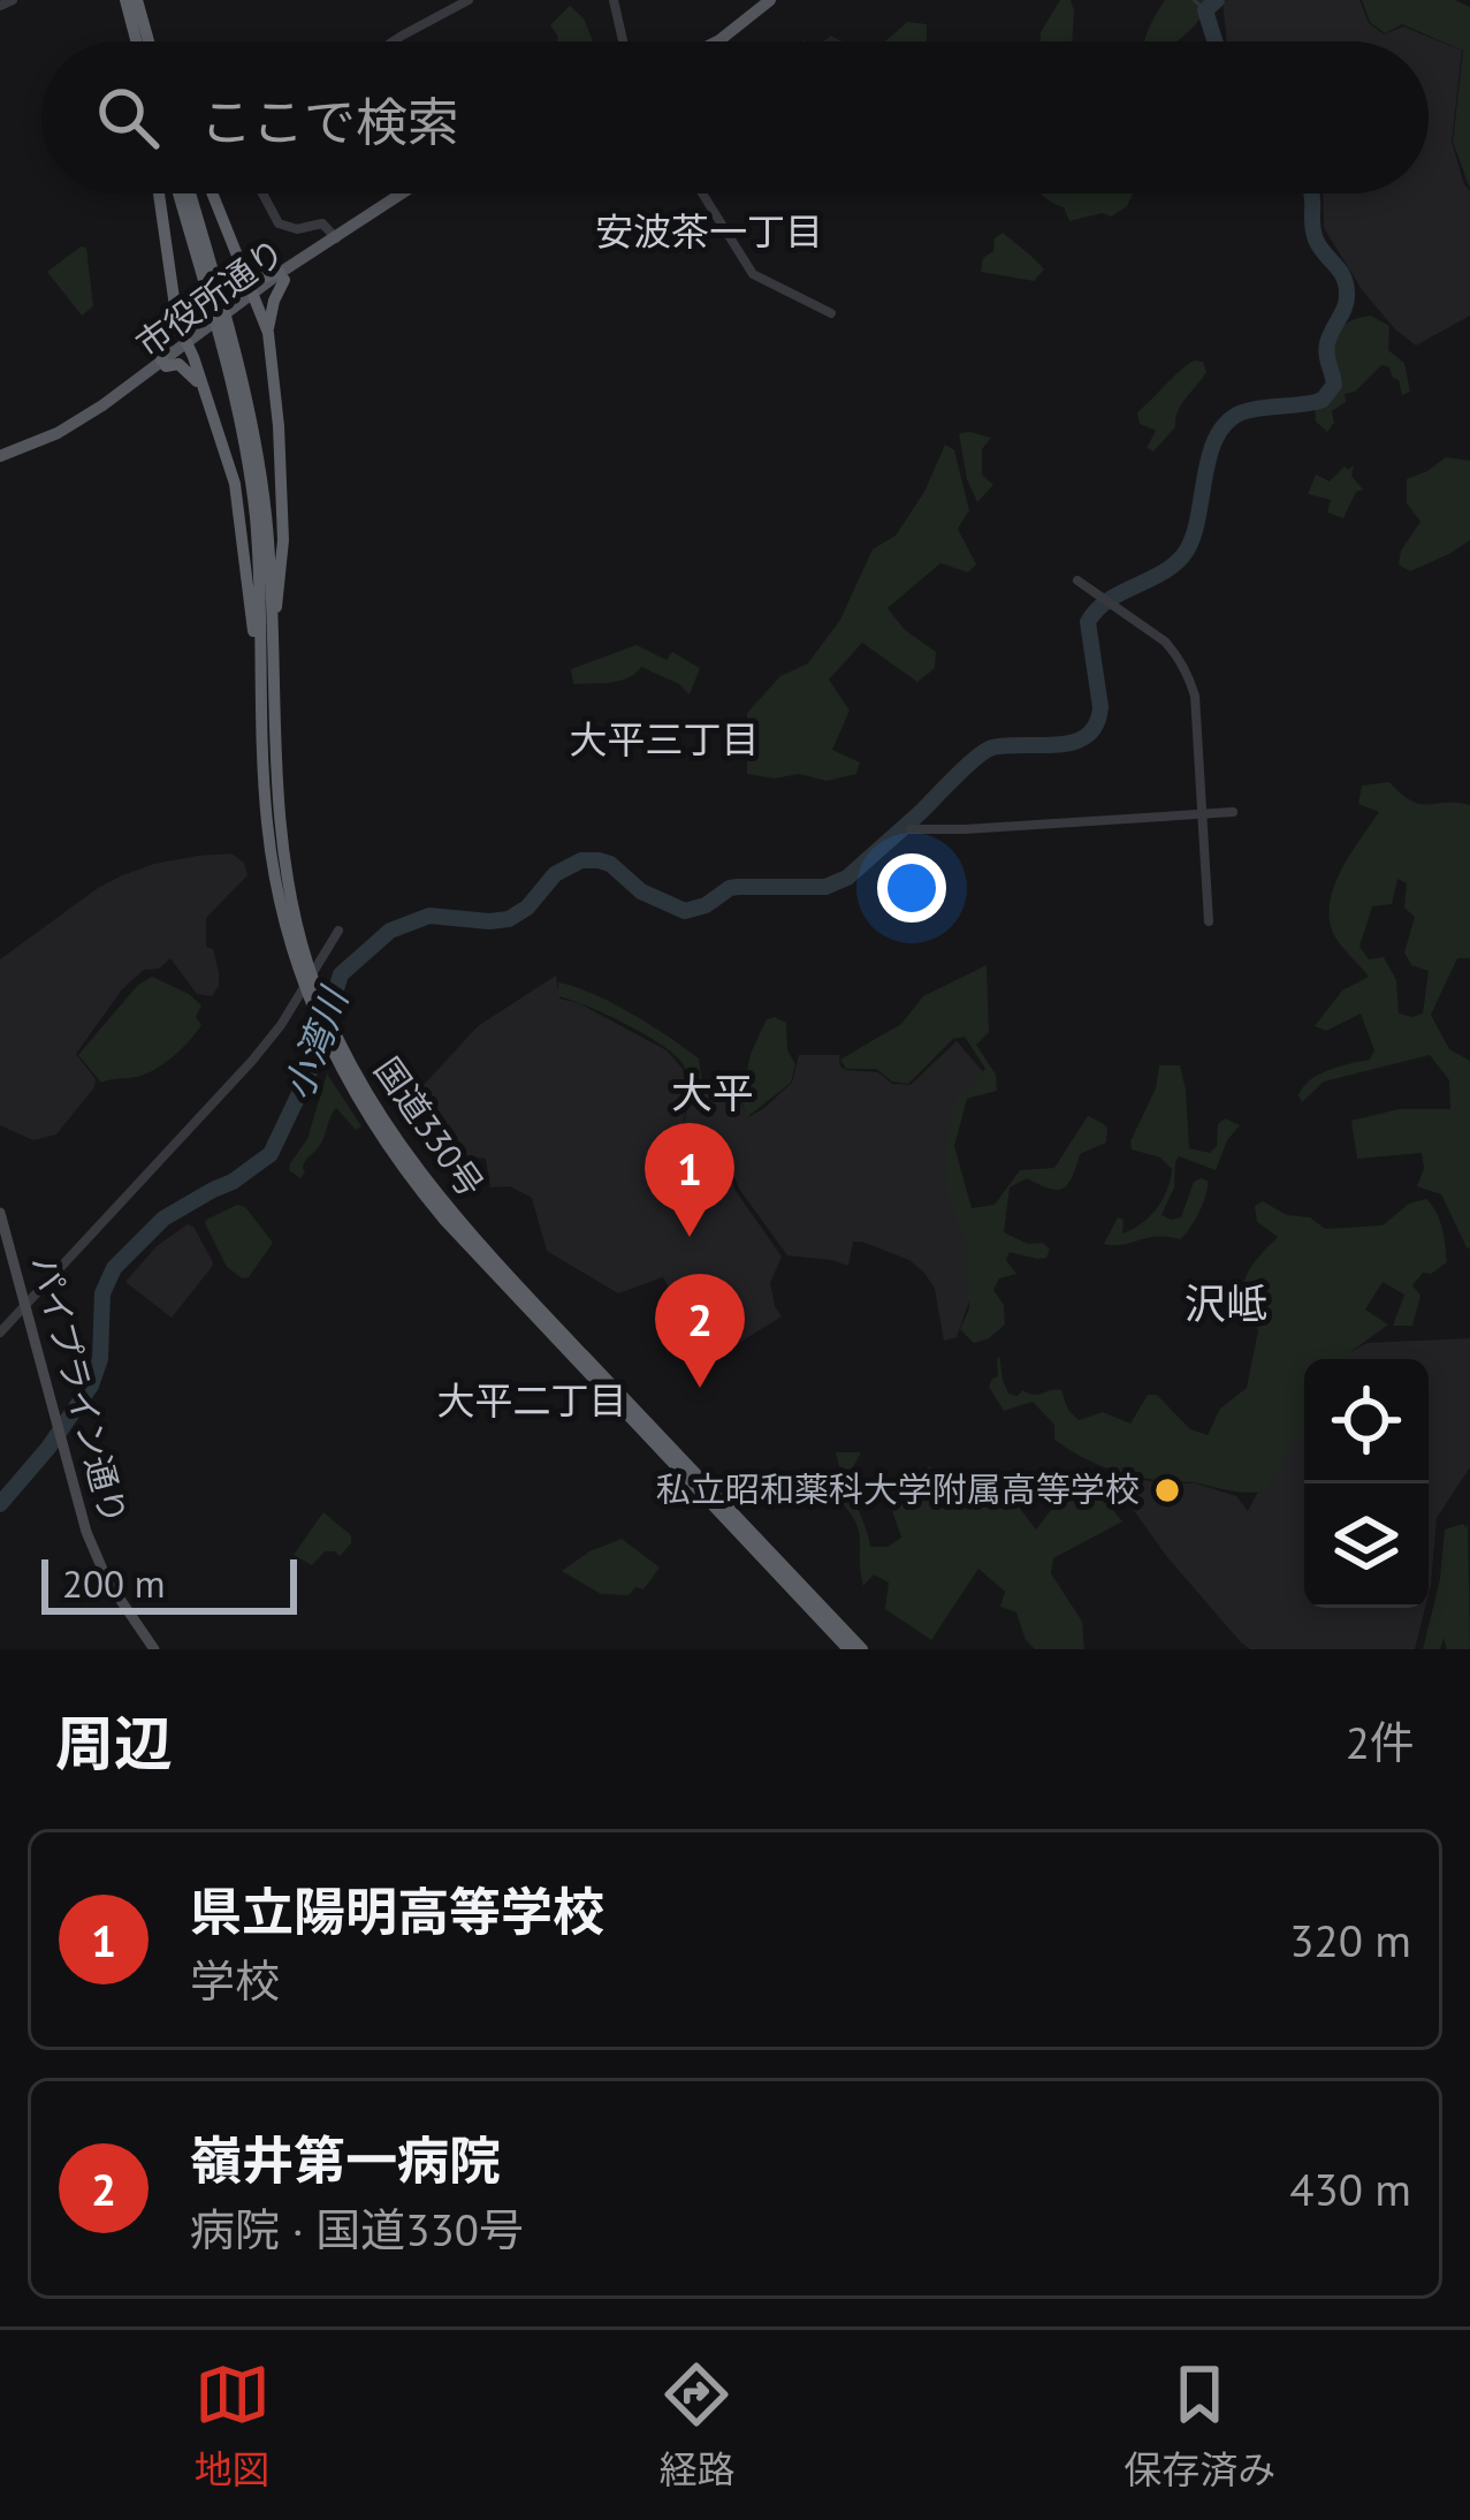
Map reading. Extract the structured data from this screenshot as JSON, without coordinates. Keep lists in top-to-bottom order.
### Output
{
  "streets": {
    "highway": ["国道330号"],
    "main road": ["市役所通り", "パイプライン通り"]
  },
  "districts": [
    "安波茶一丁目",
    "大平三丁目",
    "大平",
    "沢岻",
    "大平二丁目"
  ],
  "water": ["小湾川"],
  "places": ["私立昭和薬科大学附属高等学校"],
  "scale_bar": "200 m",
  "page": {
    "search": "ここで検索",
    "pins": ["1", "2"],
    "scale": "200 m",
    "heading": ["周辺", "2件"],
    "list": [
      {
        "mark": "1",
        "name": "県立陽明高等学校",
        "note": "学校",
        "value": "320 m"
      },
      {
        "mark": "2",
        "name": "嶺井第一病院",
        "note": "病院 · 国道330号",
        "value": "430 m"
      }
    ],
    "nav": ["地図", "経路", "保存済み"]
  }
}
